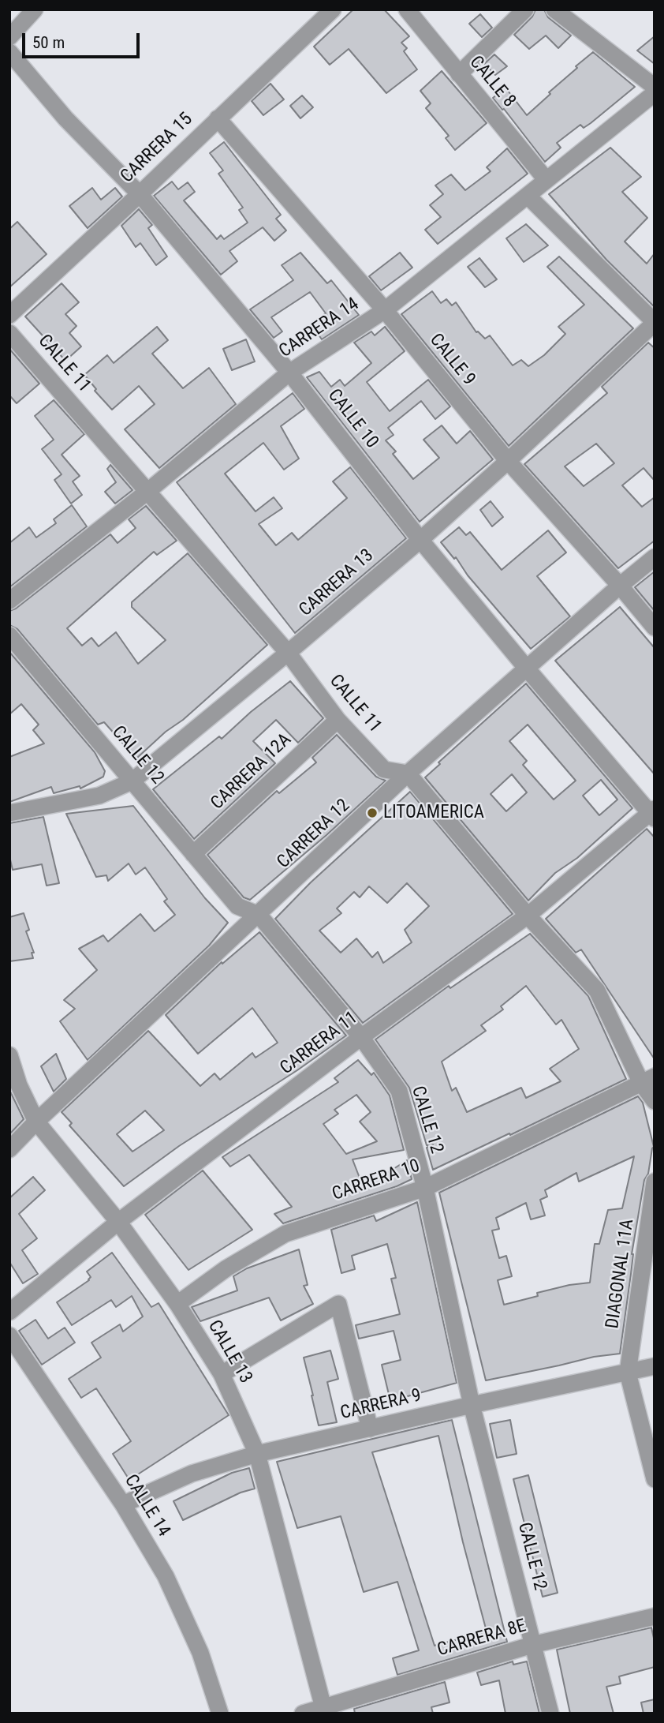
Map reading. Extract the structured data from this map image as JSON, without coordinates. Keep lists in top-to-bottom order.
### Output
{
  "streets": {
    "street": [
      "CALLE 8",
      "CARRERA 15",
      "CARRERA 14",
      "CALLE 9",
      "CALLE 11",
      "CALLE 10",
      "CARRERA 13",
      "CALLE 12",
      "CARRERA 12A",
      "CARRERA 12",
      "CARRERA 11",
      "CARRERA 10",
      "DIAGONAL 11A",
      "CALLE 13",
      "CARRERA 9",
      "CALLE 14",
      "CARRERA 8E"
    ]
  },
  "crossings": [
    ["CALLE 8", "CARRERA 14"],
    ["CARRERA 15", "CALLE 9"],
    ["CARRERA 15", "CALLE 10"],
    ["CARRERA 14", "CALLE 9"],
    ["CARRERA 14", "CALLE 11"],
    ["CARRERA 14", "CALLE 10"],
    ["CALLE 9", "CARRERA 13"],
    ["CALLE 9", "CARRERA 12"],
    ["CALLE 11", "CARRERA 13"],
    ["CALLE 11", "CARRERA 12A"],
    ["CALLE 11", "CARRERA 12"],
    ["CALLE 10", "CARRERA 13"],
    ["CALLE 10", "CARRERA 12"],
    ["CALLE 10", "CARRERA 11"],
    ["CARRERA 13", "CALLE 12"],
    ["CALLE 12", "CARRERA 12A"],
    ["CALLE 12", "CARRERA 12"],
    ["CALLE 12", "CARRERA 11"],
    ["CALLE 12", "CARRERA 10"],
    ["CALLE 12", "CARRERA 9"],
    ["CALLE 12", "CARRERA 8E"],
    ["CARRERA 12", "CALLE 13"],
    ["CARRERA 11", "CALLE 13"],
    ["CARRERA 10", "CALLE 13"],
    ["DIAGONAL 11A", "CARRERA 9"],
    ["CALLE 13", "CARRERA 9"],
    ["CALLE 13", "CARRERA 8E"],
    ["CARRERA 9", "CALLE 14"]
  ],
  "places": ["LITOAMERICA"],
  "scale_bar": "50 m"
}
